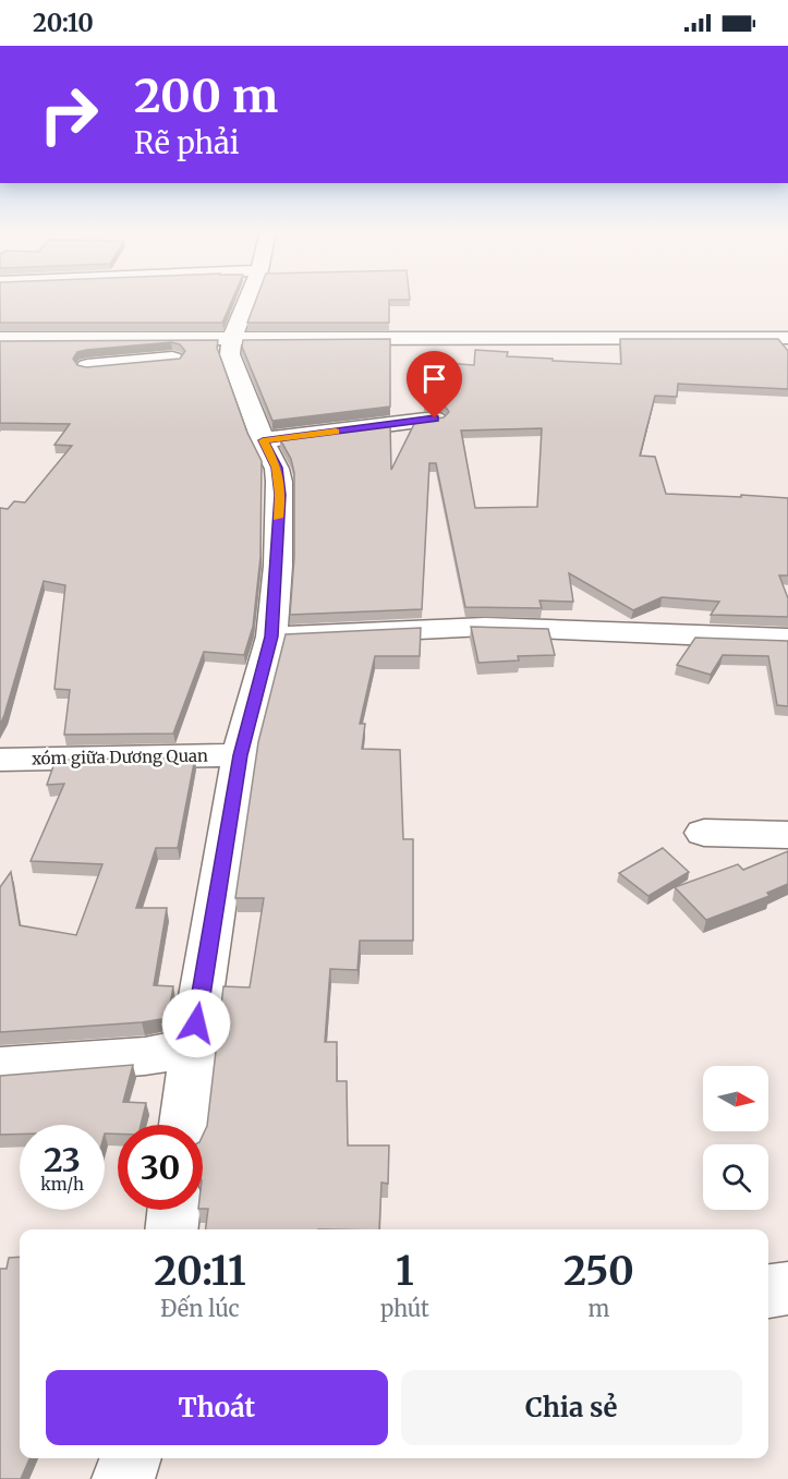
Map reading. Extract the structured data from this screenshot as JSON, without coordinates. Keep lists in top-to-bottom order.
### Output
{
  "streets": {
    "street": ["xóm giữa Dương Quan"]
  },
  "north": "right",
  "page": {
    "status": "20:10",
    "turn": ["200 m", "Rẽ phải"],
    "speed": "23 km/h",
    "limit": "30",
    "eta": [
      "20:11",
      "Đến lúc",
      "1",
      "phút",
      "250",
      "m"
    ],
    "buttons": ["Thoát", "Chia sẻ"]
  }
}
